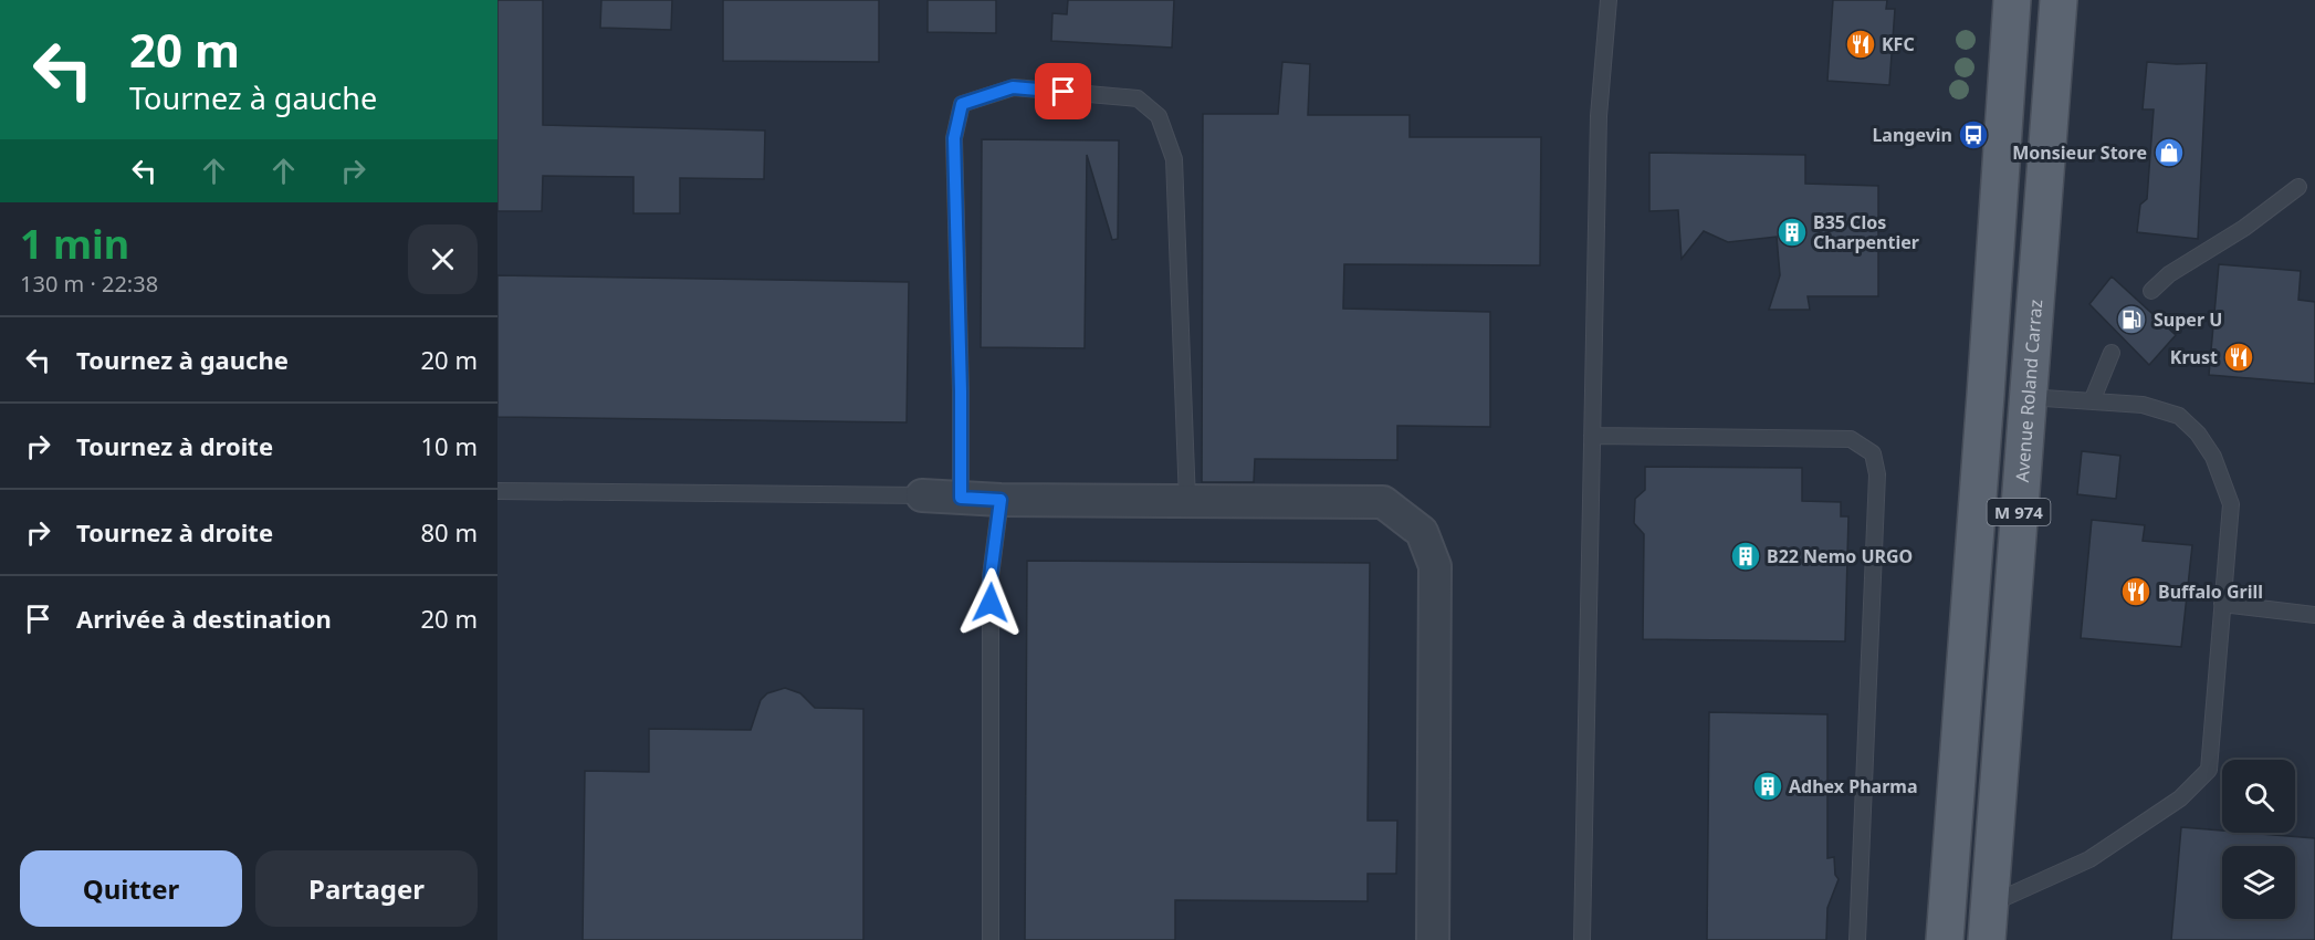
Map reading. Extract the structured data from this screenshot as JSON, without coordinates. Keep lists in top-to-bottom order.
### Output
{
  "streets": {
    "main road": ["Avenue Roland Carraz", "M 974"]
  },
  "places": {
    "restaurant": ["KFC", "Krust", "Buffalo Grill"],
    "bus stop": ["Langevin"],
    "shop": ["Monsieur Store"],
    "building": ["B35 Clos Charpentier", "B22 Nemo URGO", "Adhex Pharma"],
    "fuel station": ["Super U"]
  },
  "page": {
    "turn": ["20 m", "Tournez à gauche"],
    "heading": ["1 min", "130 m · 22:38"],
    "list": [
      {
        "name": "Tournez à gauche",
        "value": "20 m"
      },
      {
        "name": "Tournez à droite",
        "value": "10 m"
      },
      {
        "name": "Tournez à droite",
        "value": "80 m"
      },
      {
        "name": "Arrivée à destination",
        "value": "20 m"
      }
    ],
    "buttons": ["Quitter", "Partager"]
  }
}
